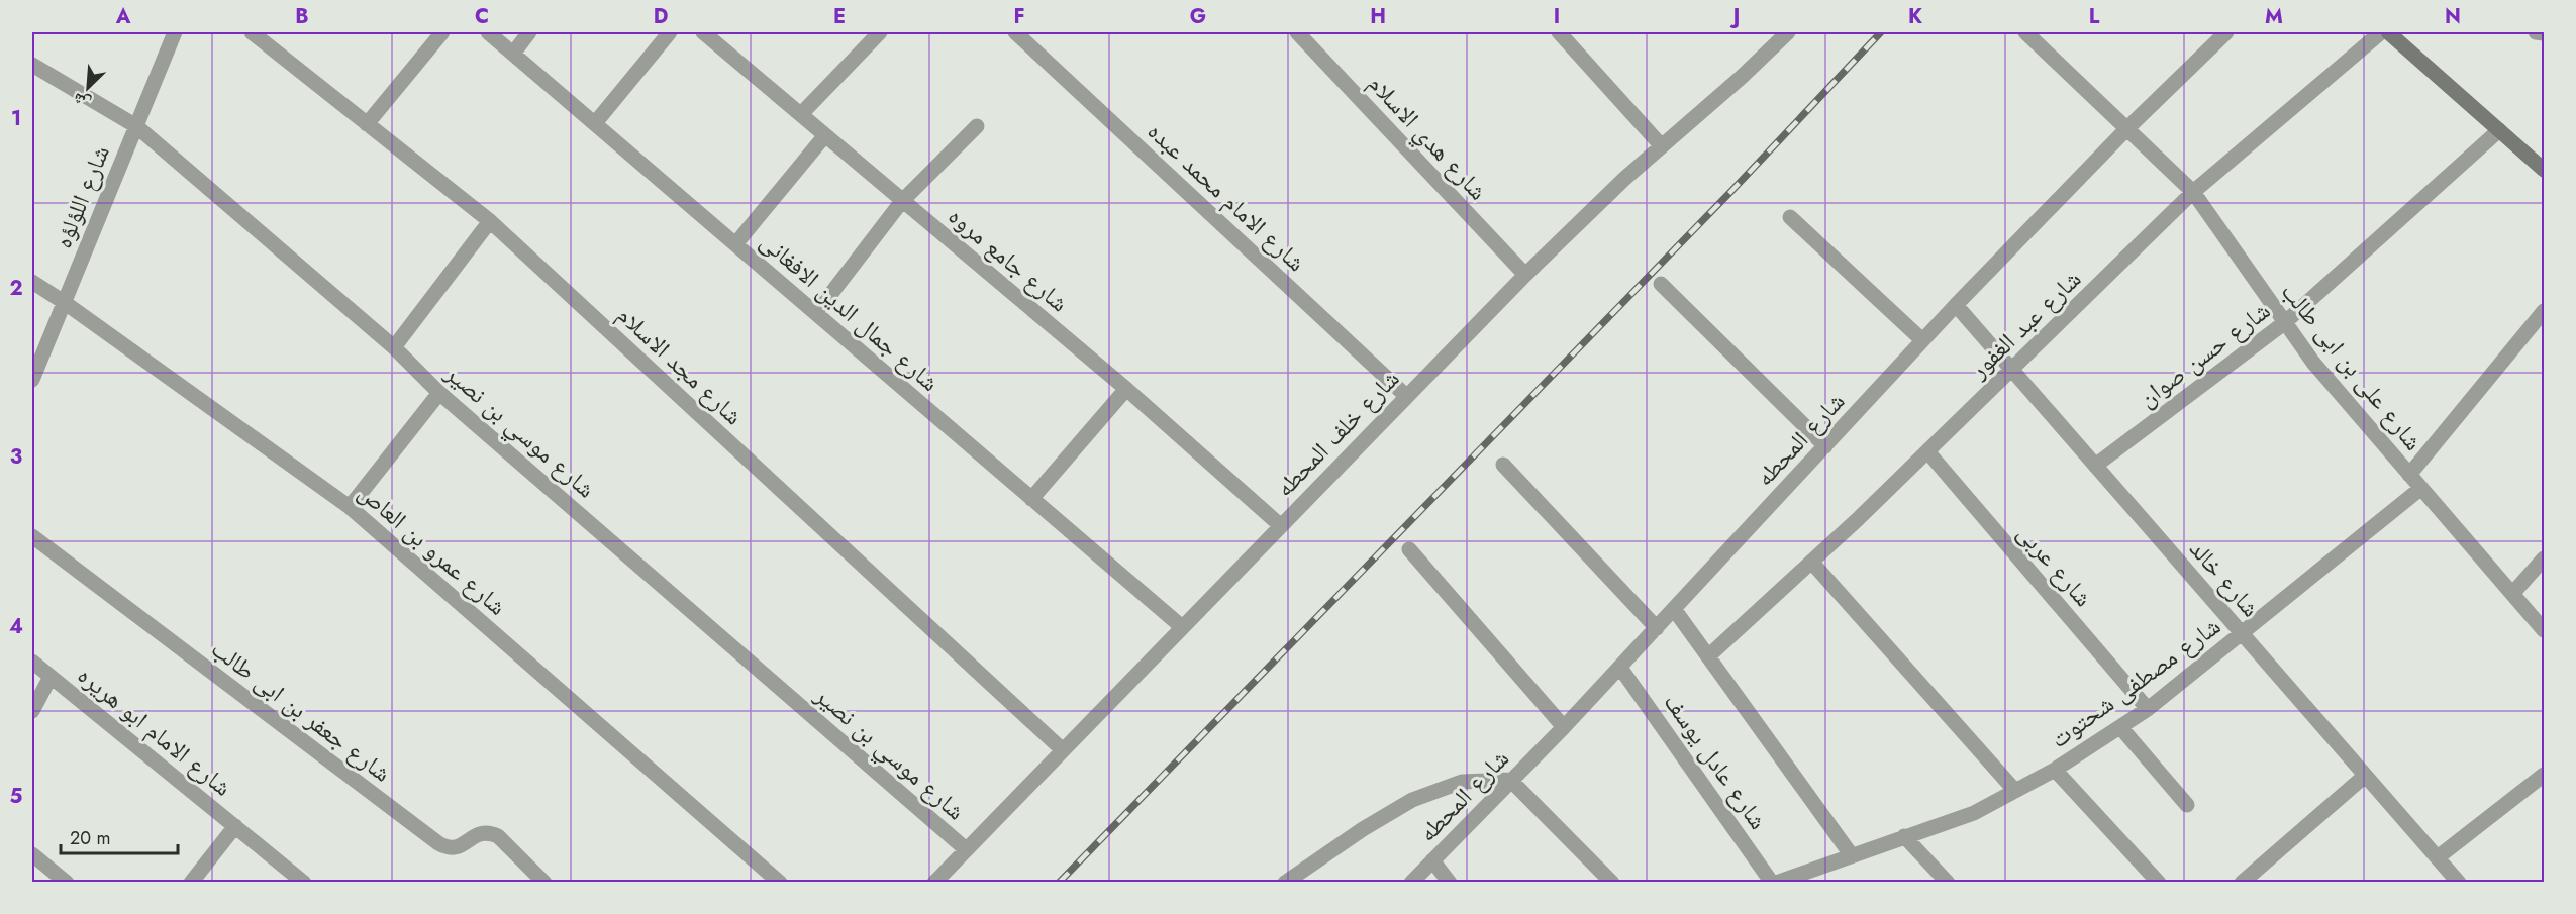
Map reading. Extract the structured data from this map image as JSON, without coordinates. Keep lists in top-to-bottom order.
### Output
{
  "streets": {
    "street": [
      "شارع هدي الاسلام",
      "شارع اللؤلؤه",
      "شارع الامام محمد عبده",
      "شارع جامع مروه",
      "شارع جمال الدين الافغانى",
      "شارع عبد الغفور",
      "شارع حسن صوان",
      "شارع مجد الاسلام",
      "شارع على بن ابى طالب",
      "شارع موسي بن نصير",
      "شارع خلف المحطه",
      "شارع المحطه",
      "شارع عمرو بن العاص",
      "شارع عربى",
      "شارع خالد",
      "شارع مصطفى شحتوت",
      "شارع جعفر بن ابى طالب",
      "شارع الامام ابو هريره",
      "شارع عادل يوسف"
    ]
  },
  "crossings": [
    ["شارع هدي الاسلام", "شارع خلف المحطه"],
    ["شارع اللؤلؤه", "شارع موسي بن نصير"],
    ["شارع اللؤلؤه", "شارع عمرو بن العاص"],
    ["شارع الامام محمد عبده", "شارع خلف المحطه"],
    ["شارع جامع مروه", "شارع خلف المحطه"],
    ["شارع جمال الدين الافغانى", "شارع خلف المحطه"],
    ["شارع عبد الغفور", "شارع على بن ابى طالب"],
    ["شارع عبد الغفور", "شارع عربى"],
    ["شارع عبد الغفور", "شارع خالد"],
    ["شارع حسن صوان", "شارع على بن ابى طالب"],
    ["شارع حسن صوان", "شارع خالد"],
    ["شارع مجد الاسلام", "شارع خلف المحطه"],
    ["شارع على بن ابى طالب", "شارع المحطه"],
    ["شارع على بن ابى طالب", "شارع مصطفى شحتوت"],
    ["شارع موسي بن نصير", "شارع خلف المحطه"],
    ["شارع المحطه", "شارع خالد"],
    ["شارع المحطه", "شارع عادل يوسف"],
    ["شارع عربى", "شارع مصطفى شحتوت"],
    ["شارع خالد", "شارع مصطفى شحتوت"],
    ["شارع مصطفى شحتوت", "شارع عادل يوسف"]
  ],
  "scale_bar": "20 m",
  "north": "bottom left",
  "grid": {
    "columns": [
      "A",
      "B",
      "C",
      "D",
      "E",
      "F",
      "G",
      "H",
      "I",
      "J",
      "K",
      "L",
      "M",
      "N"
    ],
    "rows": [
      "1",
      "2",
      "3",
      "4",
      "5"
    ]
  }
}
